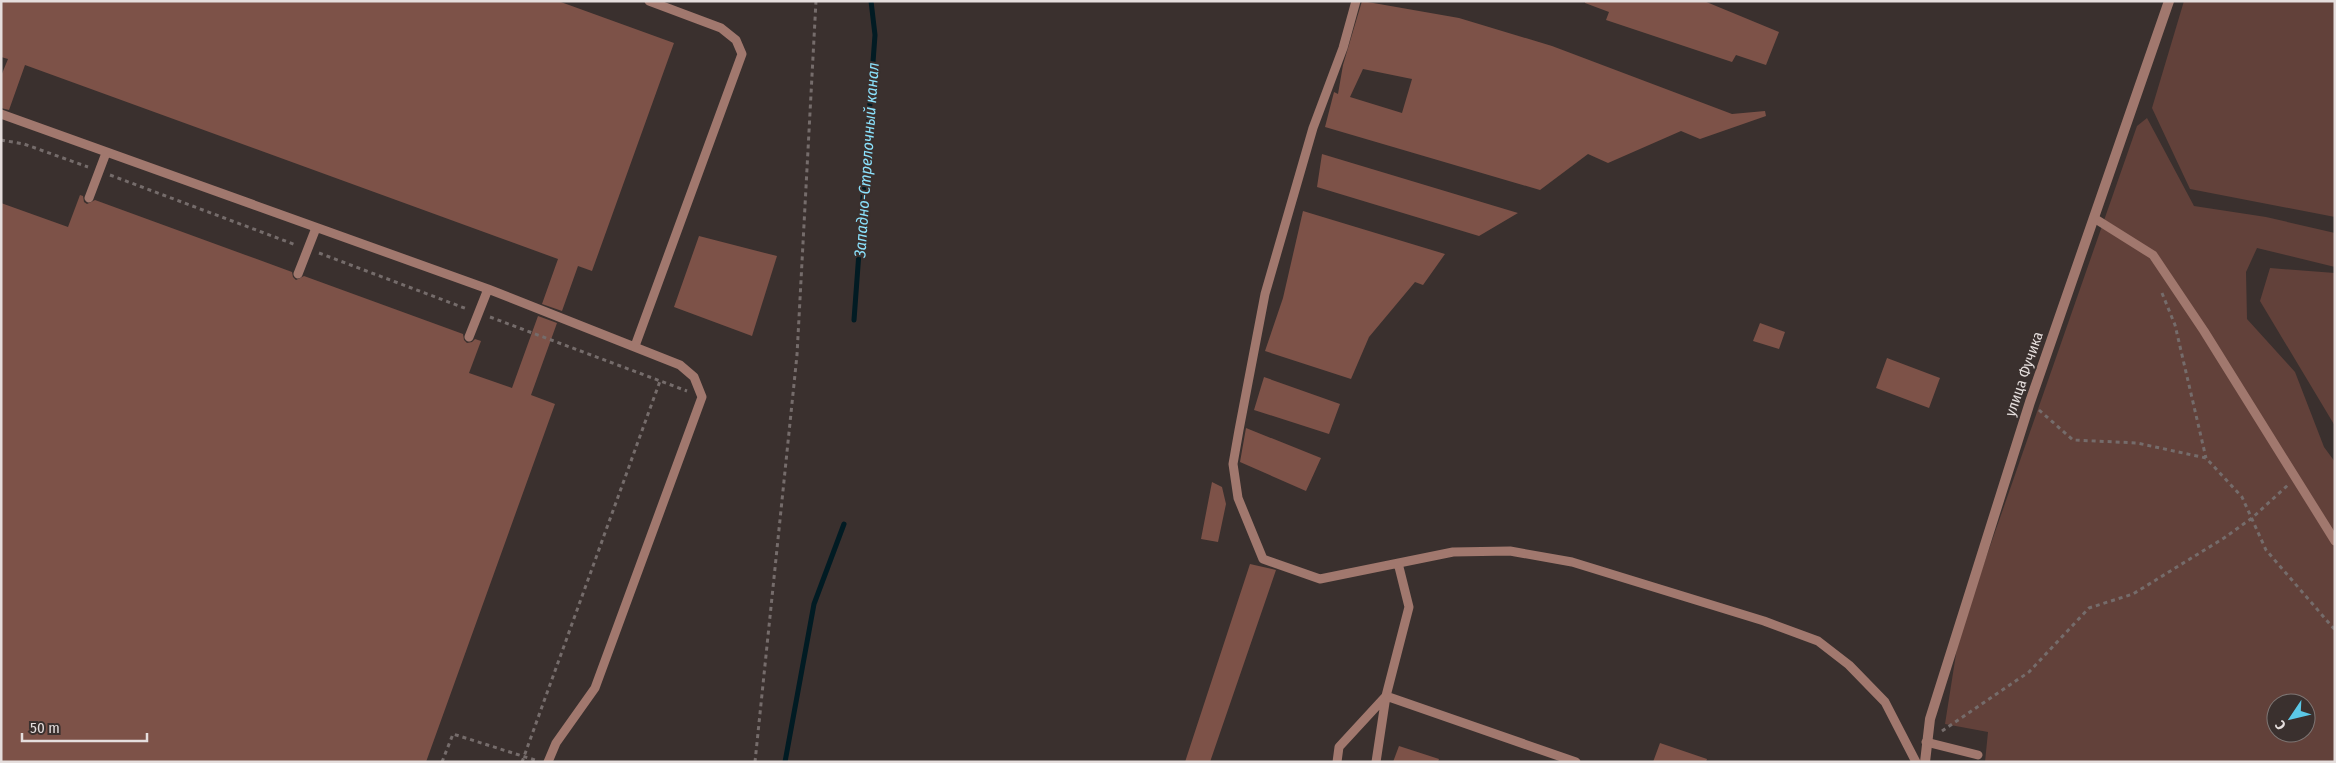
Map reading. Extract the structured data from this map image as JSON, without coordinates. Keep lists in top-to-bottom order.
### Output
{
  "streets": {
    "street": ["улица Фучика"]
  },
  "water": ["Западно-Стрелочный канал"],
  "scale_bar": "50 m",
  "north": "bottom left"
}
